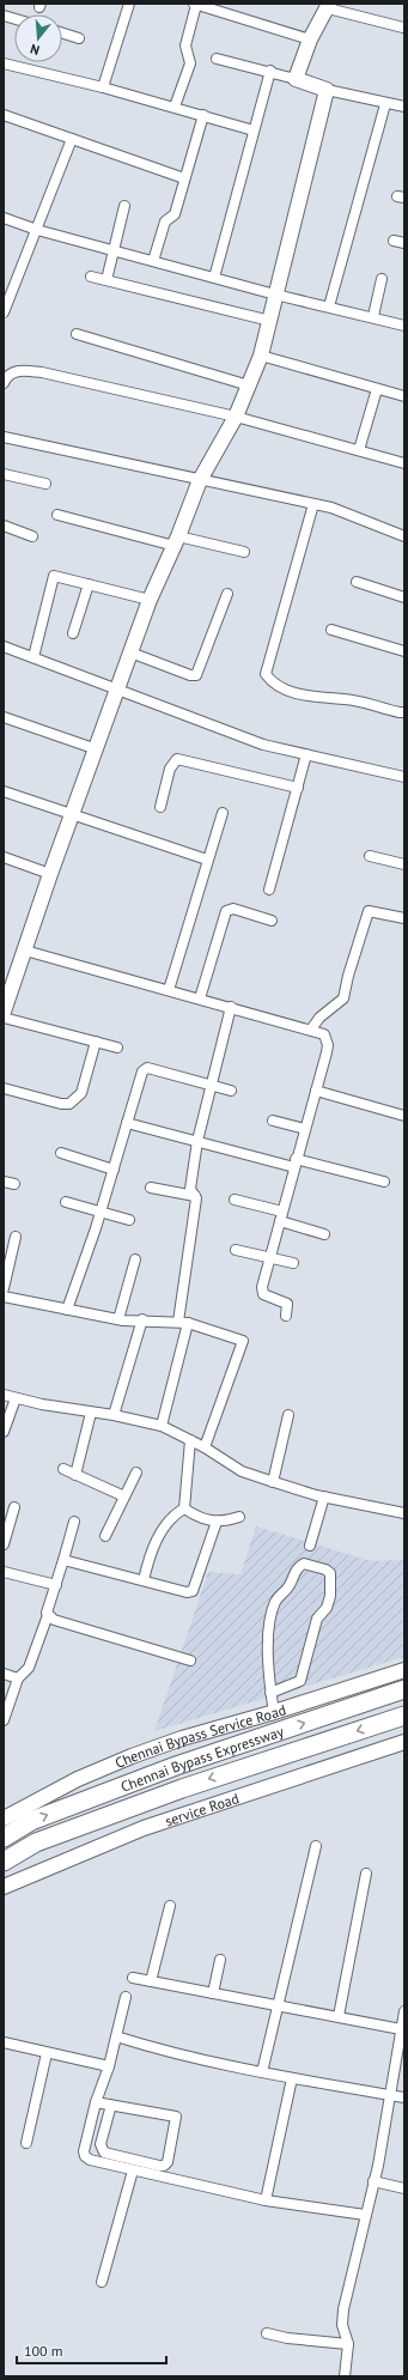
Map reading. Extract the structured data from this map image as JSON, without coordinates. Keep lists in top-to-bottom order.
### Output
{
  "streets": {
    "highway": ["Chennai Bypass Expressway"],
    "street": ["Chennai Bypass Service Road", "service Road"]
  },
  "scale_bar": "100 m",
  "north": "bottom"
}
